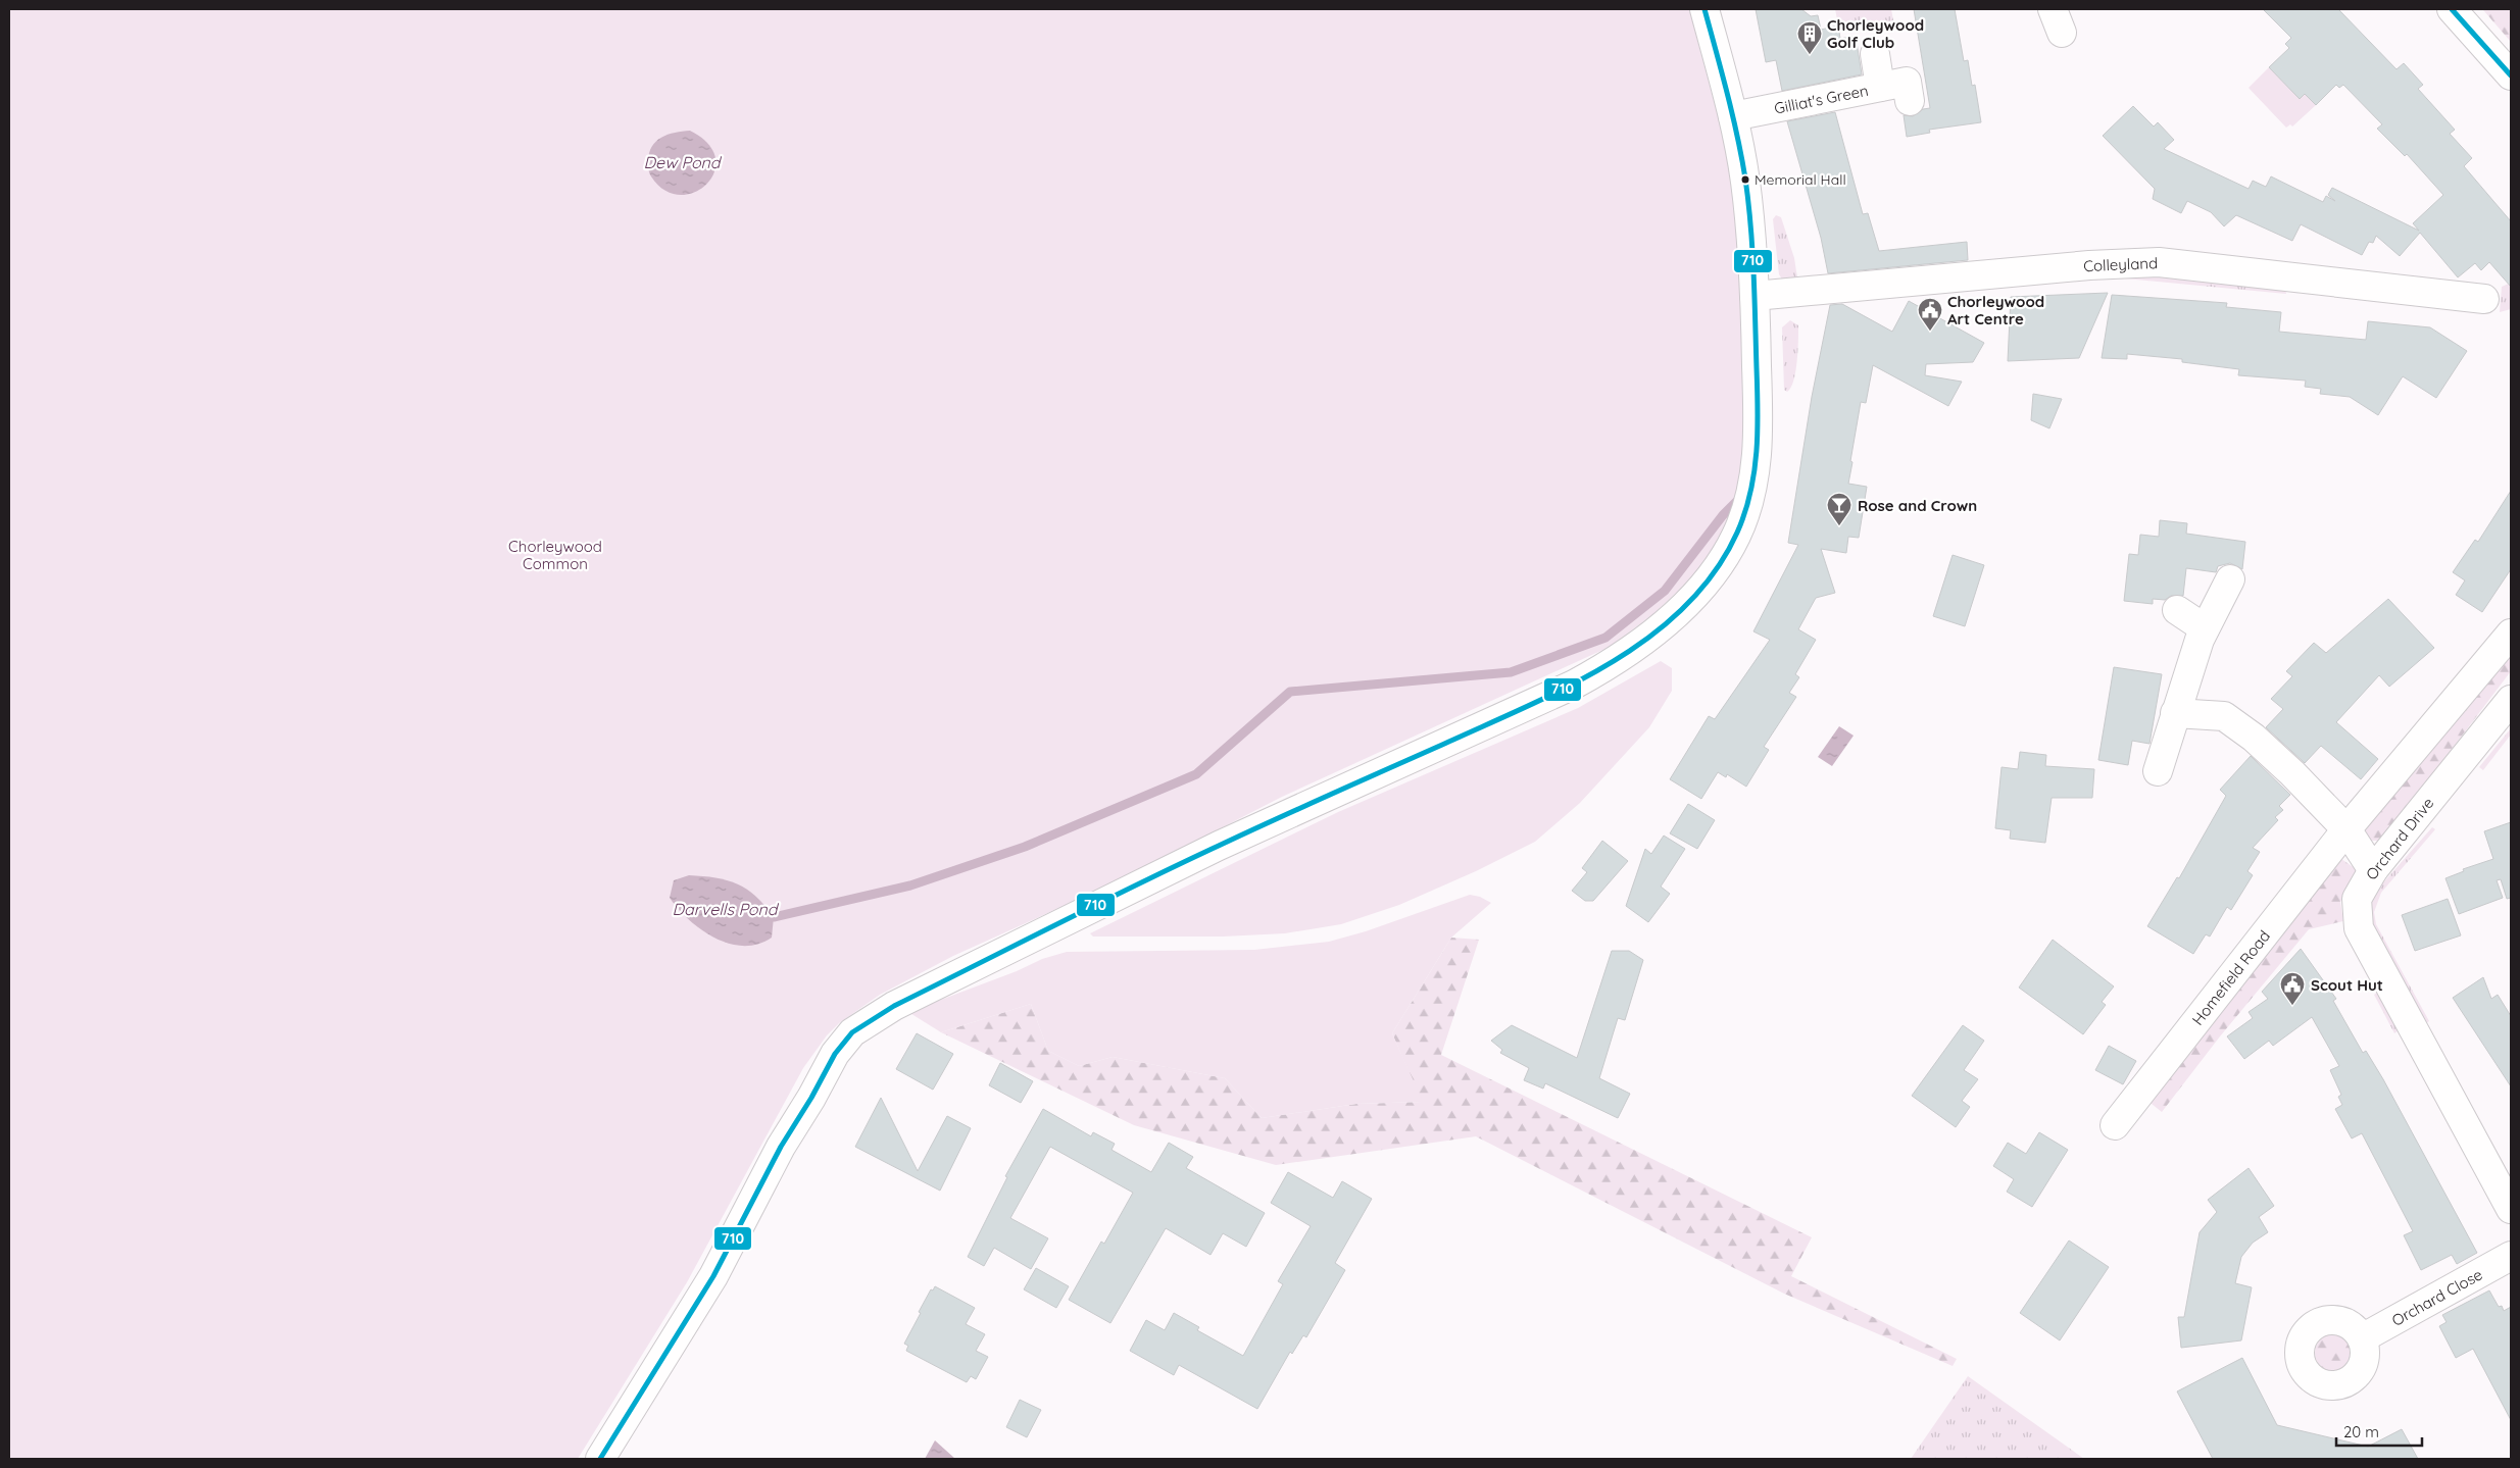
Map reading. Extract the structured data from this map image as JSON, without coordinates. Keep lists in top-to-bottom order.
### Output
{
  "streets": {
    "street": [
      "Gilliat's Green",
      "Colleyland",
      "Orchard Drive",
      "Homefield Road",
      "Orchard Close"
    ]
  },
  "water": ["Dew Pond", "Darvells Pond"],
  "parks": ["Chorleywood Common"],
  "places": {
    "building": ["Chorleywood Golf Club"],
    "other": ["Memorial Hall"],
    "public building": ["Chorleywood Art Centre", "Scout Hut"],
    "bar": ["Rose and Crown"]
  },
  "lines": ["transit line 710"],
  "scale_bar": "20 m"
}
